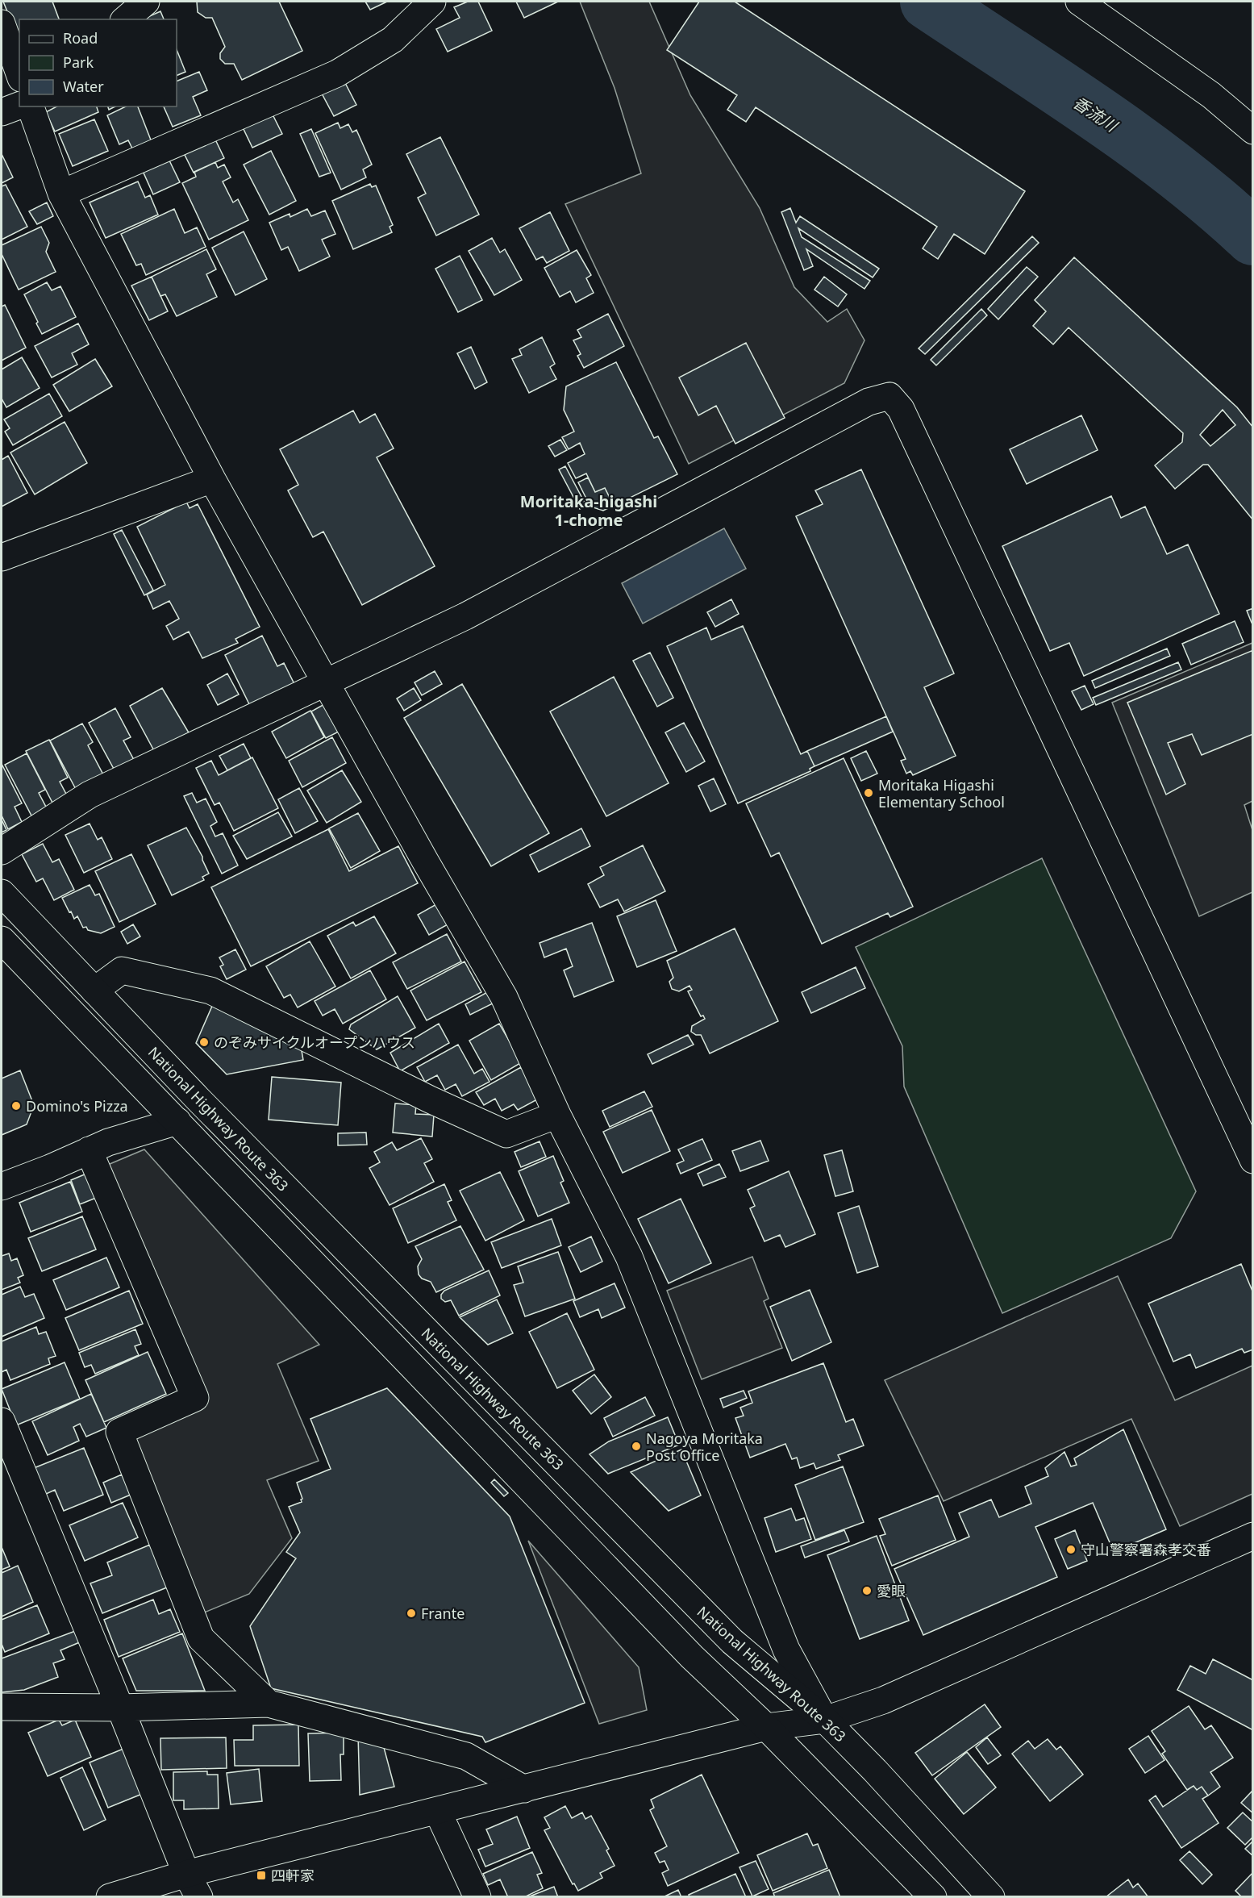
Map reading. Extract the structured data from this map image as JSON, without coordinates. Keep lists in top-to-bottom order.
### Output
{
  "streets": {
    "main road": ["National Highway Route 363"]
  },
  "districts": ["Moritaka-higashi 1-chome"],
  "water": ["香流川"],
  "places": {
    "other": [
      "Moritaka Higashi Elementary School",
      "のぞみサイクルオープンハウス",
      "Domino's Pizza",
      "Nagoya Moritaka Post Office",
      "守山警察署森孝交番",
      "愛眼",
      "Frante"
    ],
    "transit": ["四軒家"]
  },
  "legend": ["Road", "Park", "Water"]
}
